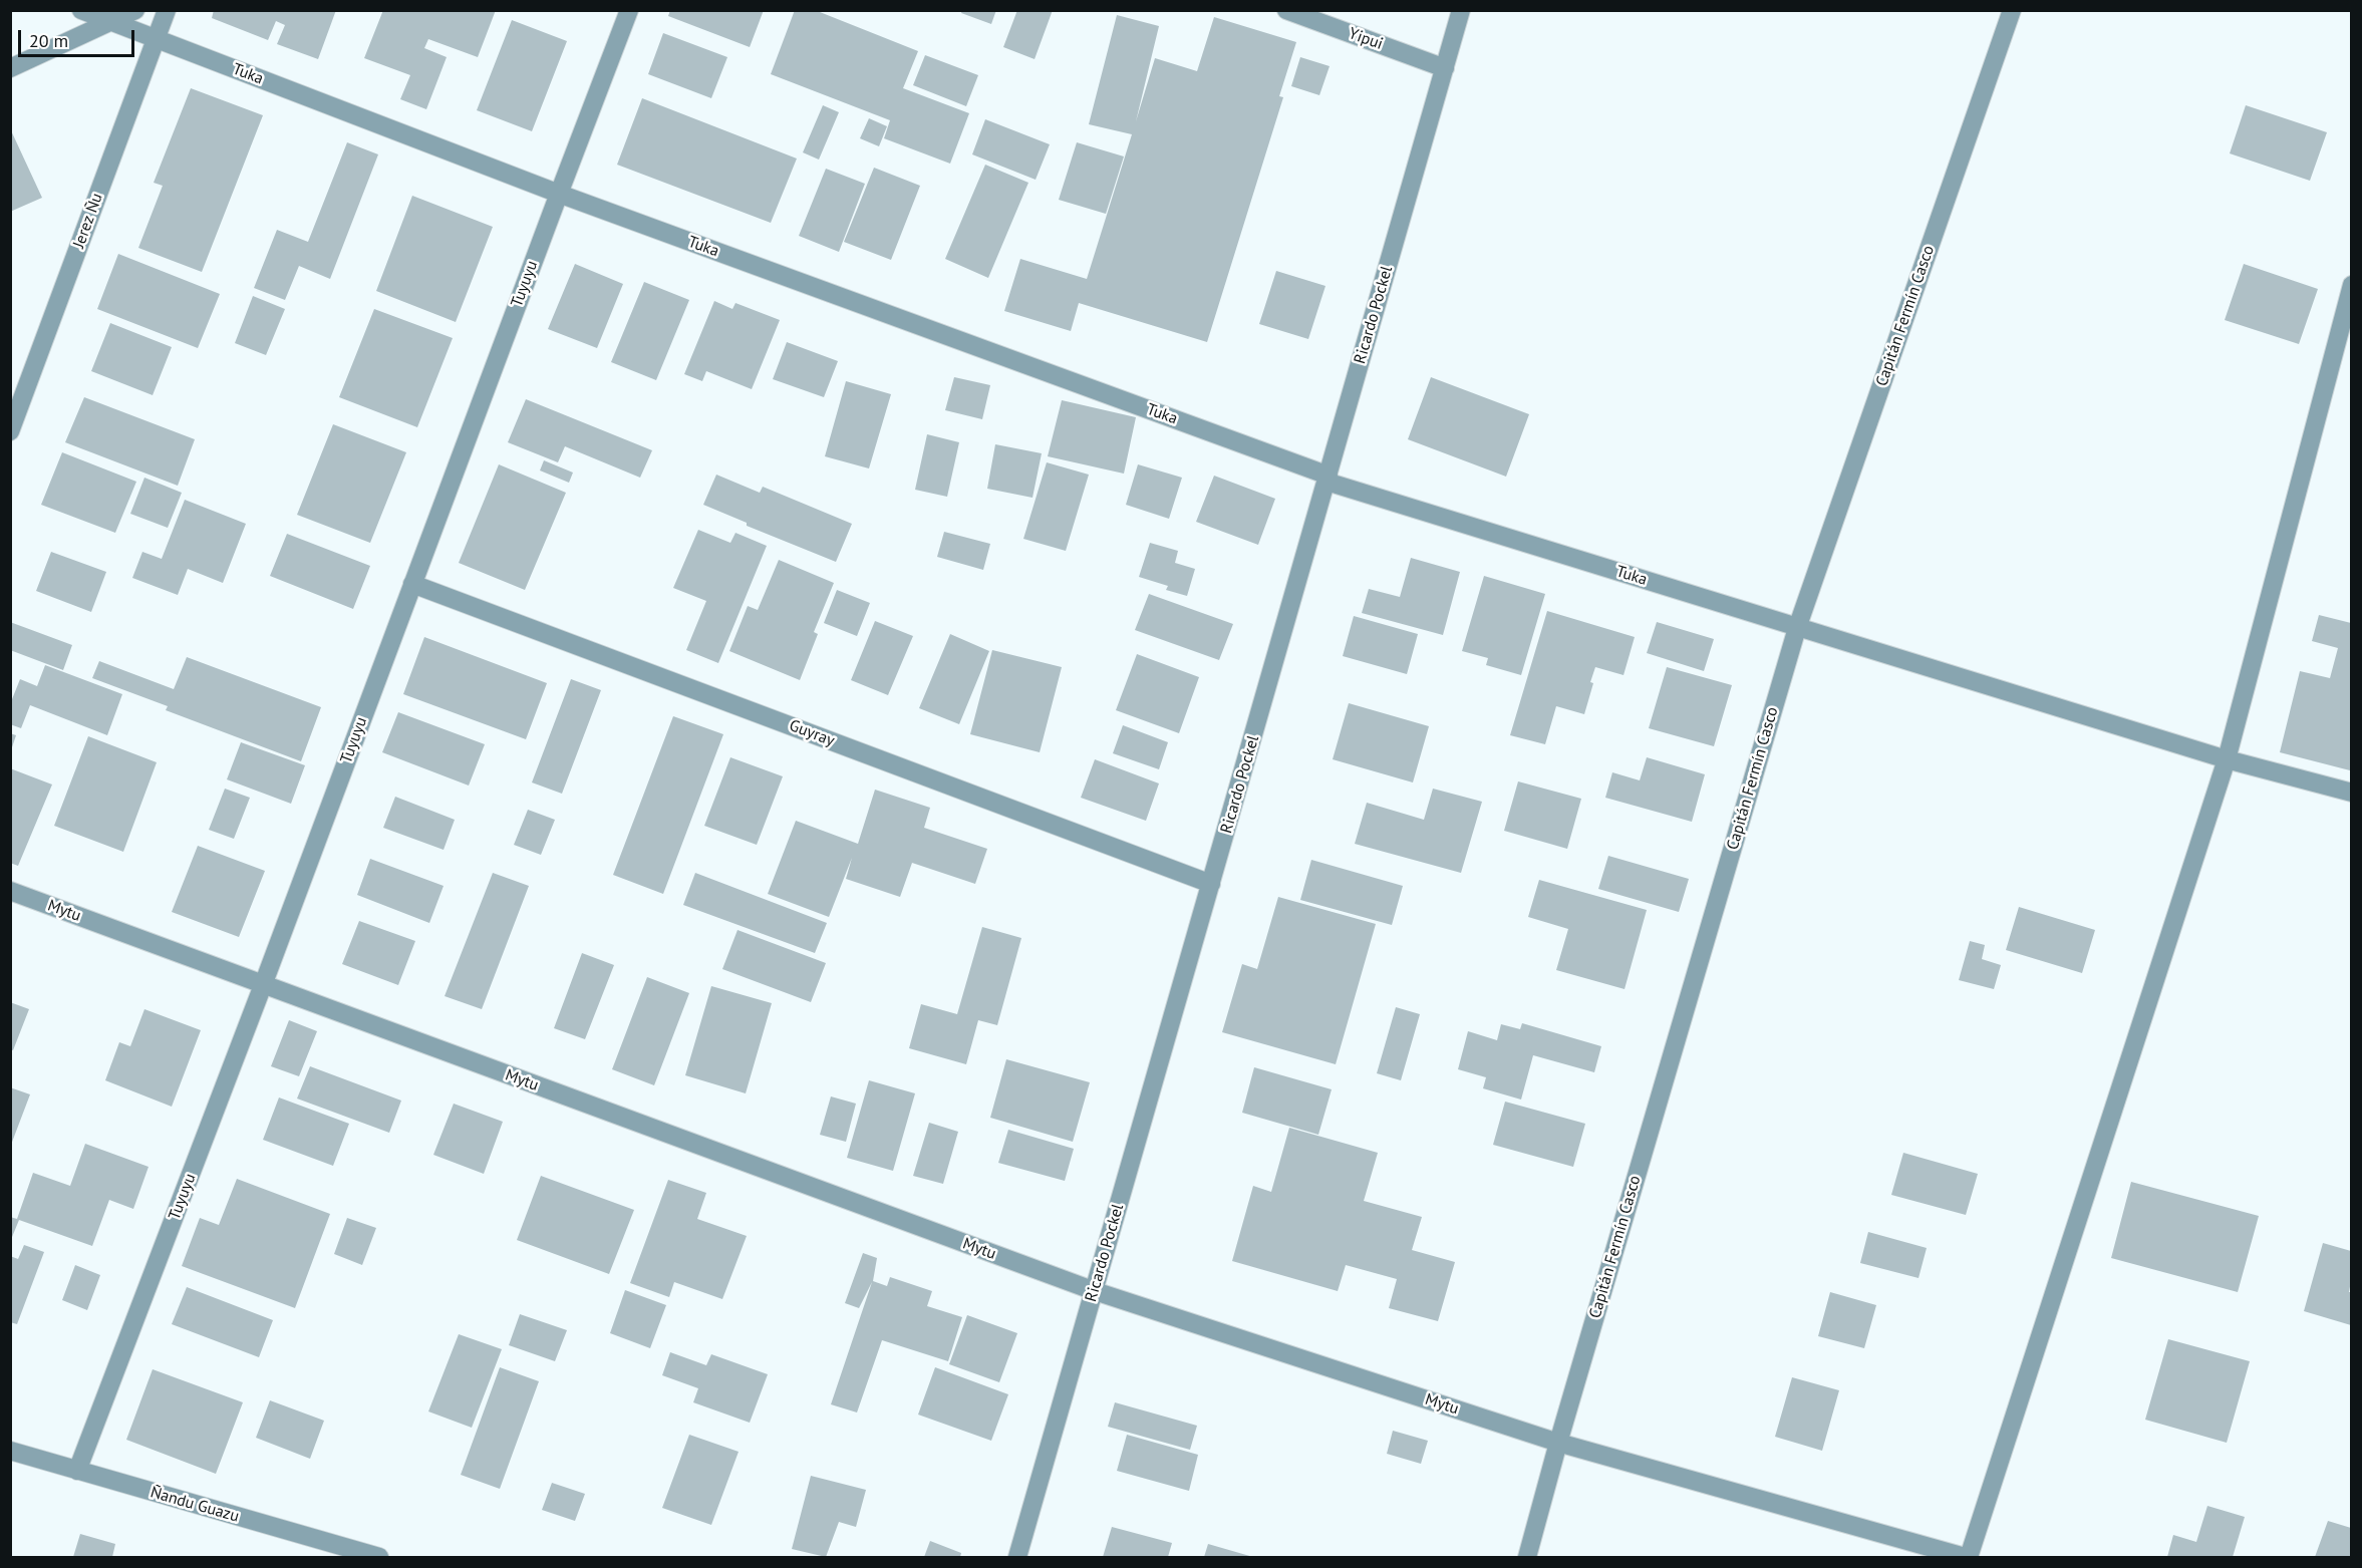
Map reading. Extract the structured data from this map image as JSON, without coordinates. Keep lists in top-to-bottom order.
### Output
{
  "streets": {
    "street": [
      "Yipui",
      "Tuka",
      "Jerez Ñu",
      "Tuyuyu",
      "Ricardo Pockel",
      "Capitán Fermín Casco",
      "Guyray",
      "Mytu",
      "Ñandu Guazu"
    ]
  },
  "crossings": [
    ["Yipui", "Ricardo Pockel"],
    ["Tuka", "Jerez Ñu"],
    ["Tuka", "Tuyuyu"],
    ["Tuka", "Ricardo Pockel"],
    ["Tuka", "Capitán Fermín Casco"],
    ["Tuyuyu", "Guyray"],
    ["Tuyuyu", "Mytu"],
    ["Tuyuyu", "Ñandu Guazu"],
    ["Ricardo Pockel", "Guyray"],
    ["Ricardo Pockel", "Mytu"],
    ["Capitán Fermín Casco", "Mytu"]
  ],
  "scale_bar": "20 m"
}
